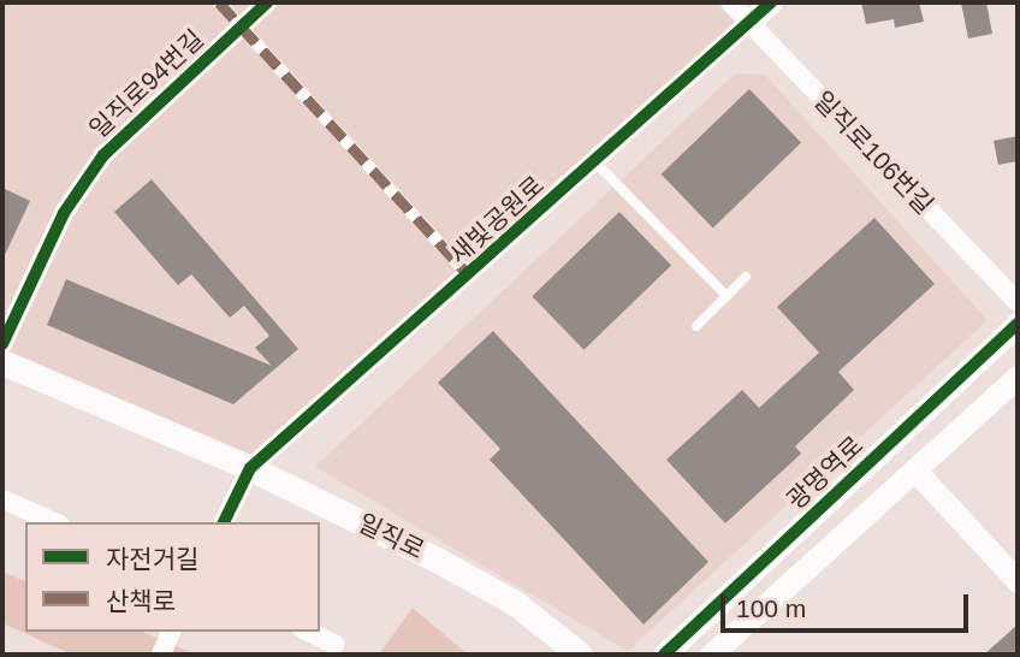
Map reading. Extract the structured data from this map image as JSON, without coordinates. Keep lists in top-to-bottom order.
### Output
{
  "streets": {
    "main road": ["일직로"],
    "street": [
      "일직로94번길",
      "일직로106번길",
      "새빛공원로",
      "광명역로"
    ]
  },
  "crossings": [
    ["일직로106번길", "새빛공원로"],
    ["새빛공원로", "일직로"]
  ],
  "legend": ["자전거길", "산책로"],
  "scale_bar": "100 m"
}
